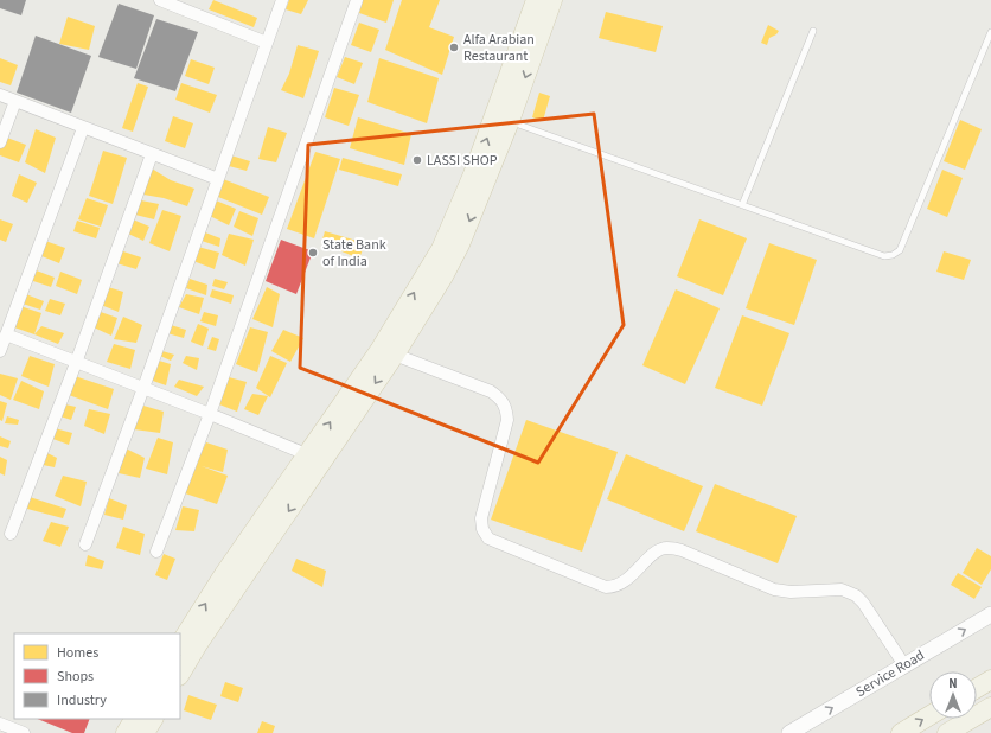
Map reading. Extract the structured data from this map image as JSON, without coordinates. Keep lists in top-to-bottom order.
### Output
{
  "streets": {
    "street": ["Service Road"]
  },
  "one_way": ["Service Road"],
  "places": ["Alfa Arabian Restaurant", "LASSI SHOP", "State Bank of India"],
  "legend": ["Homes", "Shops", "Industry"],
  "north": "top"
}
